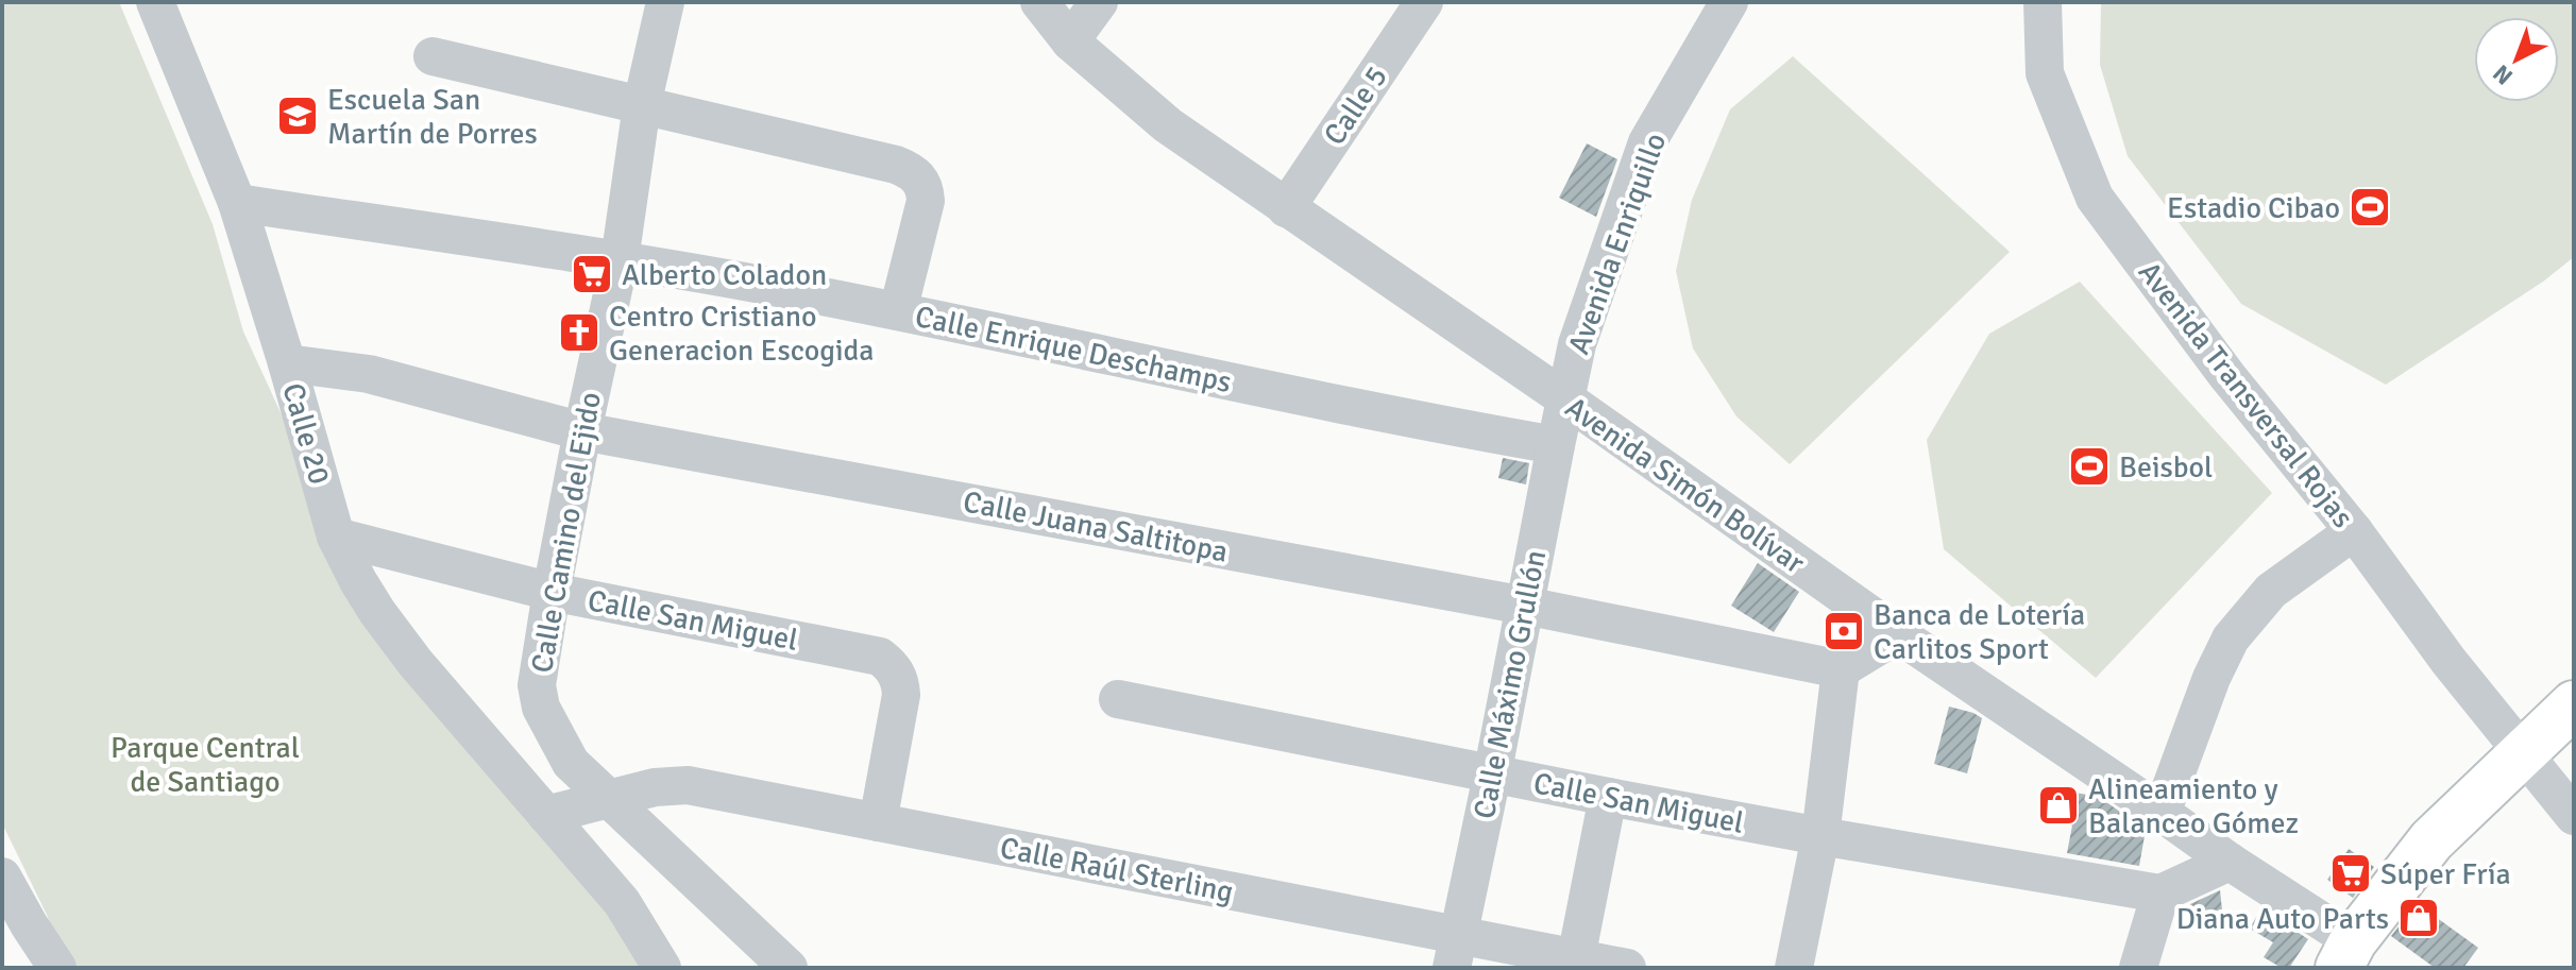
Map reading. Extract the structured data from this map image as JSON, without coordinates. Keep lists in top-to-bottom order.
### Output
{
  "streets": {
    "street": [
      "Calle 5",
      "Avenida Enriquillo",
      "Calle Enrique Deschamps",
      "Avenida Transversal Rojas",
      "Calle 20",
      "Avenida Simón Bolívar",
      "Calle Juana Saltitopa",
      "Calle Camino del Ejido",
      "Calle San Miguel",
      "Calle Máximo Grullón",
      "Calle Raúl Sterling"
    ]
  },
  "crossings": [
    ["Calle 5", "Avenida Simón Bolívar"],
    ["Avenida Enriquillo", "Avenida Simón Bolívar"],
    ["Avenida Enriquillo", "Calle Máximo Grullón"],
    ["Calle Enrique Deschamps", "Calle 20"],
    ["Calle Enrique Deschamps", "Calle Camino del Ejido"],
    ["Calle Enrique Deschamps", "Calle Máximo Grullón"],
    ["Calle 20", "Calle Juana Saltitopa"],
    ["Calle 20", "Calle San Miguel"],
    ["Calle 20", "Calle Raúl Sterling"],
    ["Avenida Simón Bolívar", "Calle Máximo Grullón"],
    ["Calle Juana Saltitopa", "Calle Camino del Ejido"],
    ["Calle Juana Saltitopa", "Calle Máximo Grullón"],
    ["Calle Camino del Ejido", "Calle San Miguel"],
    ["Calle Camino del Ejido", "Calle Raúl Sterling"],
    ["Calle San Miguel", "Calle Máximo Grullón"],
    ["Calle San Miguel", "Calle Raúl Sterling"],
    ["Calle Máximo Grullón", "Calle Raúl Sterling"]
  ],
  "parks": ["Parque Central de Santiago"],
  "places": {
    "school or university": ["Escuela San Martín de Porres"],
    "sports": ["Estadio Cibao", "Beisbol"],
    "supermarket": ["Alberto Coladon", "Súper Fría"],
    "church": ["Centro Cristiano Generacion Escogida"],
    "bank": ["Banca de Lotería Carlitos Sport"],
    "shop": ["Alineamiento y Balanceo Gómez", "Diana Auto Parts"]
  },
  "north": "bottom left"
}
